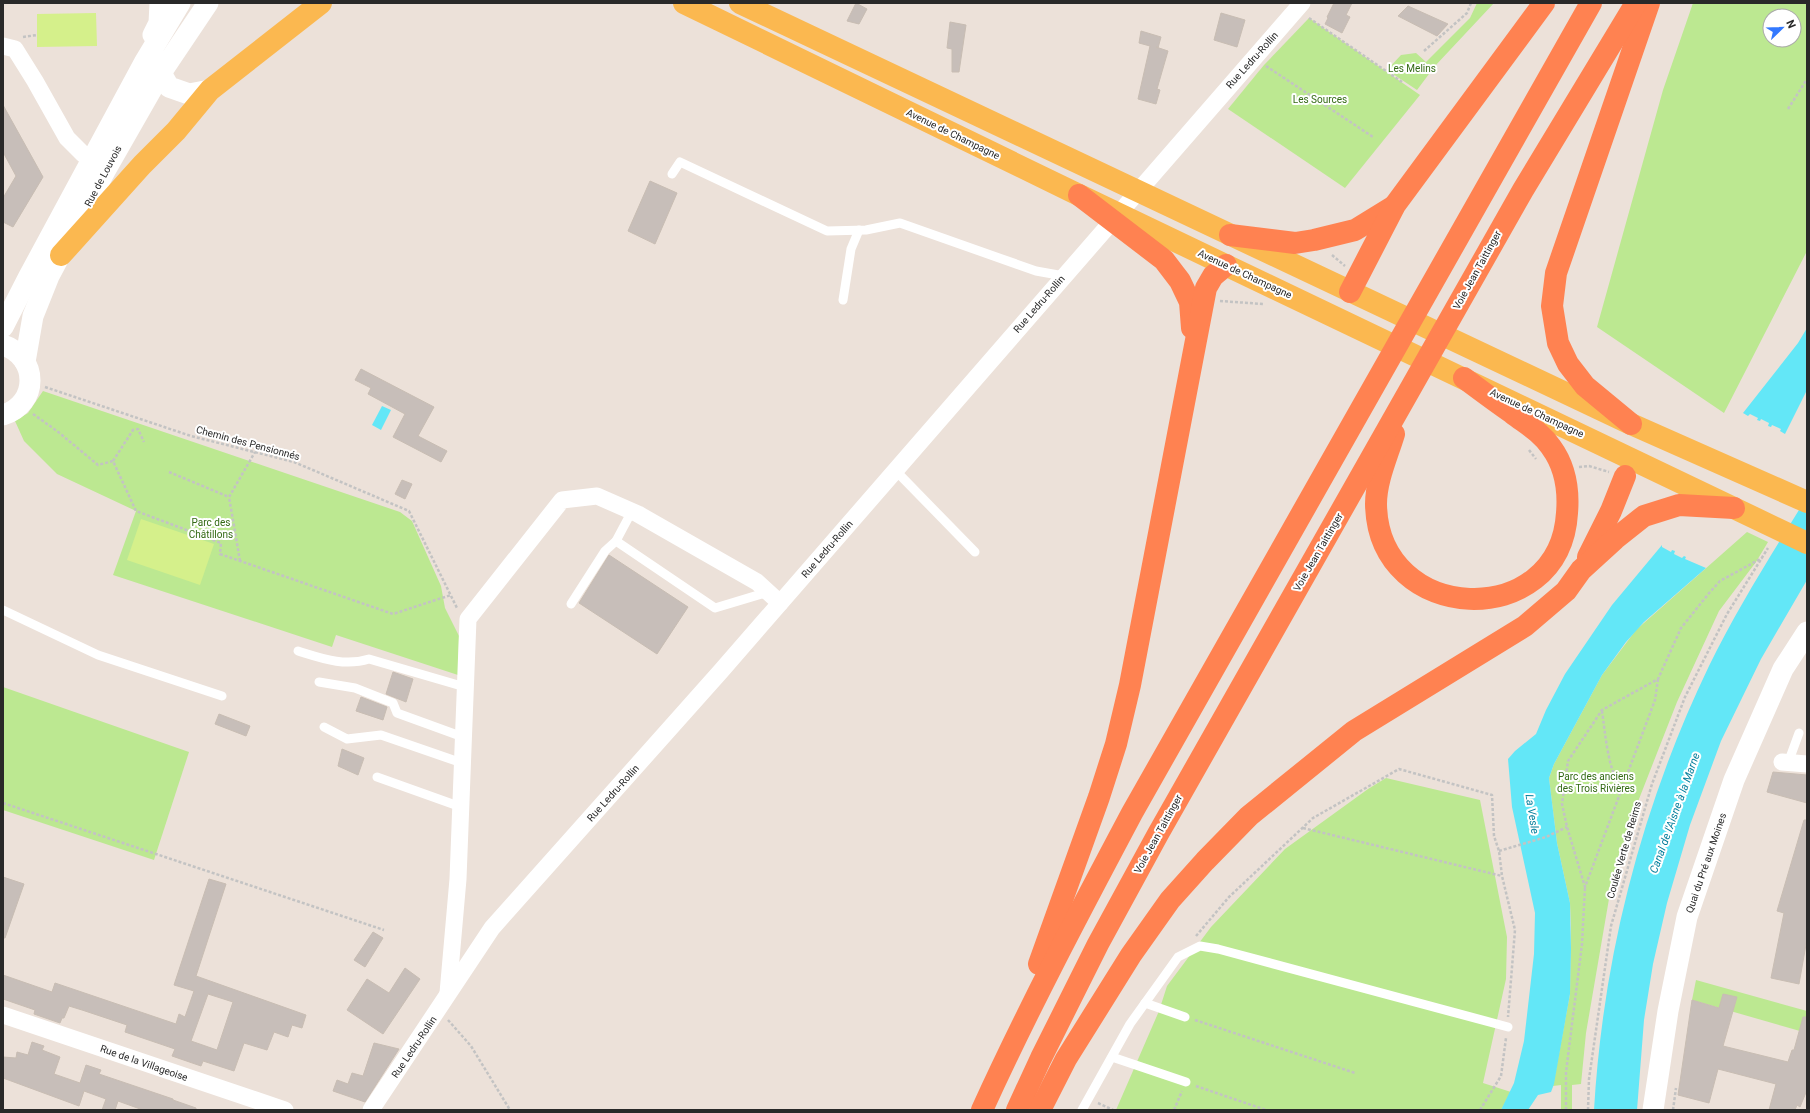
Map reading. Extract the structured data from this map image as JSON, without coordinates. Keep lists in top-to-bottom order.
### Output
{
  "streets": {
    "highway": ["Voie Jean Taittinger"],
    "main road": ["Avenue de Champagne"],
    "street": [
      "Rue Ledru-Rollin",
      "Rue de Louvois",
      "Quai du Pré aux Moines",
      "Rue de la Villageoise"
    ],
    "path": ["Chemin des Pensionnés", "Coulée Verte de Reims"]
  },
  "water": ["Canal de l'Aisne à la Marne", "La Vesle"],
  "parks": [
    "Les Melins",
    "Les Sources",
    "Parc des Châtillons",
    "Parc des anciens des Trois Rivières"
  ],
  "north": "top right"
}
